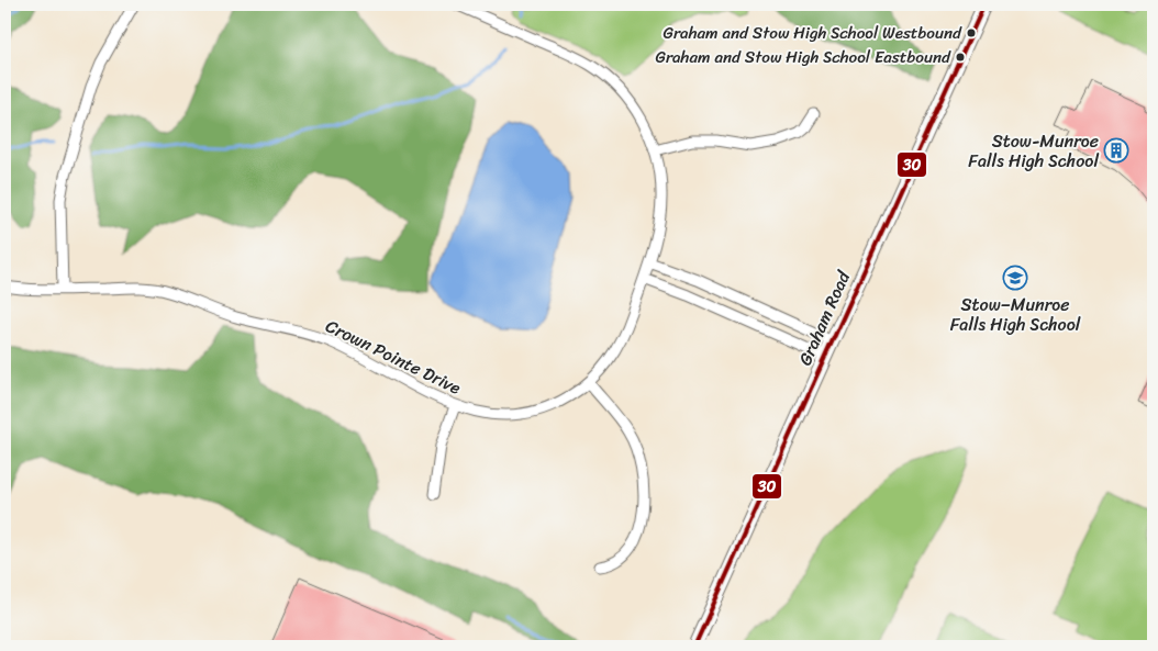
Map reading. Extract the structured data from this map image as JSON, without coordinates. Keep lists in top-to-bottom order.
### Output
{
  "streets": {
    "main road": ["Graham Road"],
    "street": ["Crown Pointe Drive"]
  },
  "places": {
    "other": ["Graham and Stow High School Westbound", "Graham and Stow High School Eastbound"],
    "building": ["Stow-Munroe Falls High School"],
    "school or university": ["Stow–Munroe Falls High School"]
  },
  "lines": ["transit line 30"]
}
